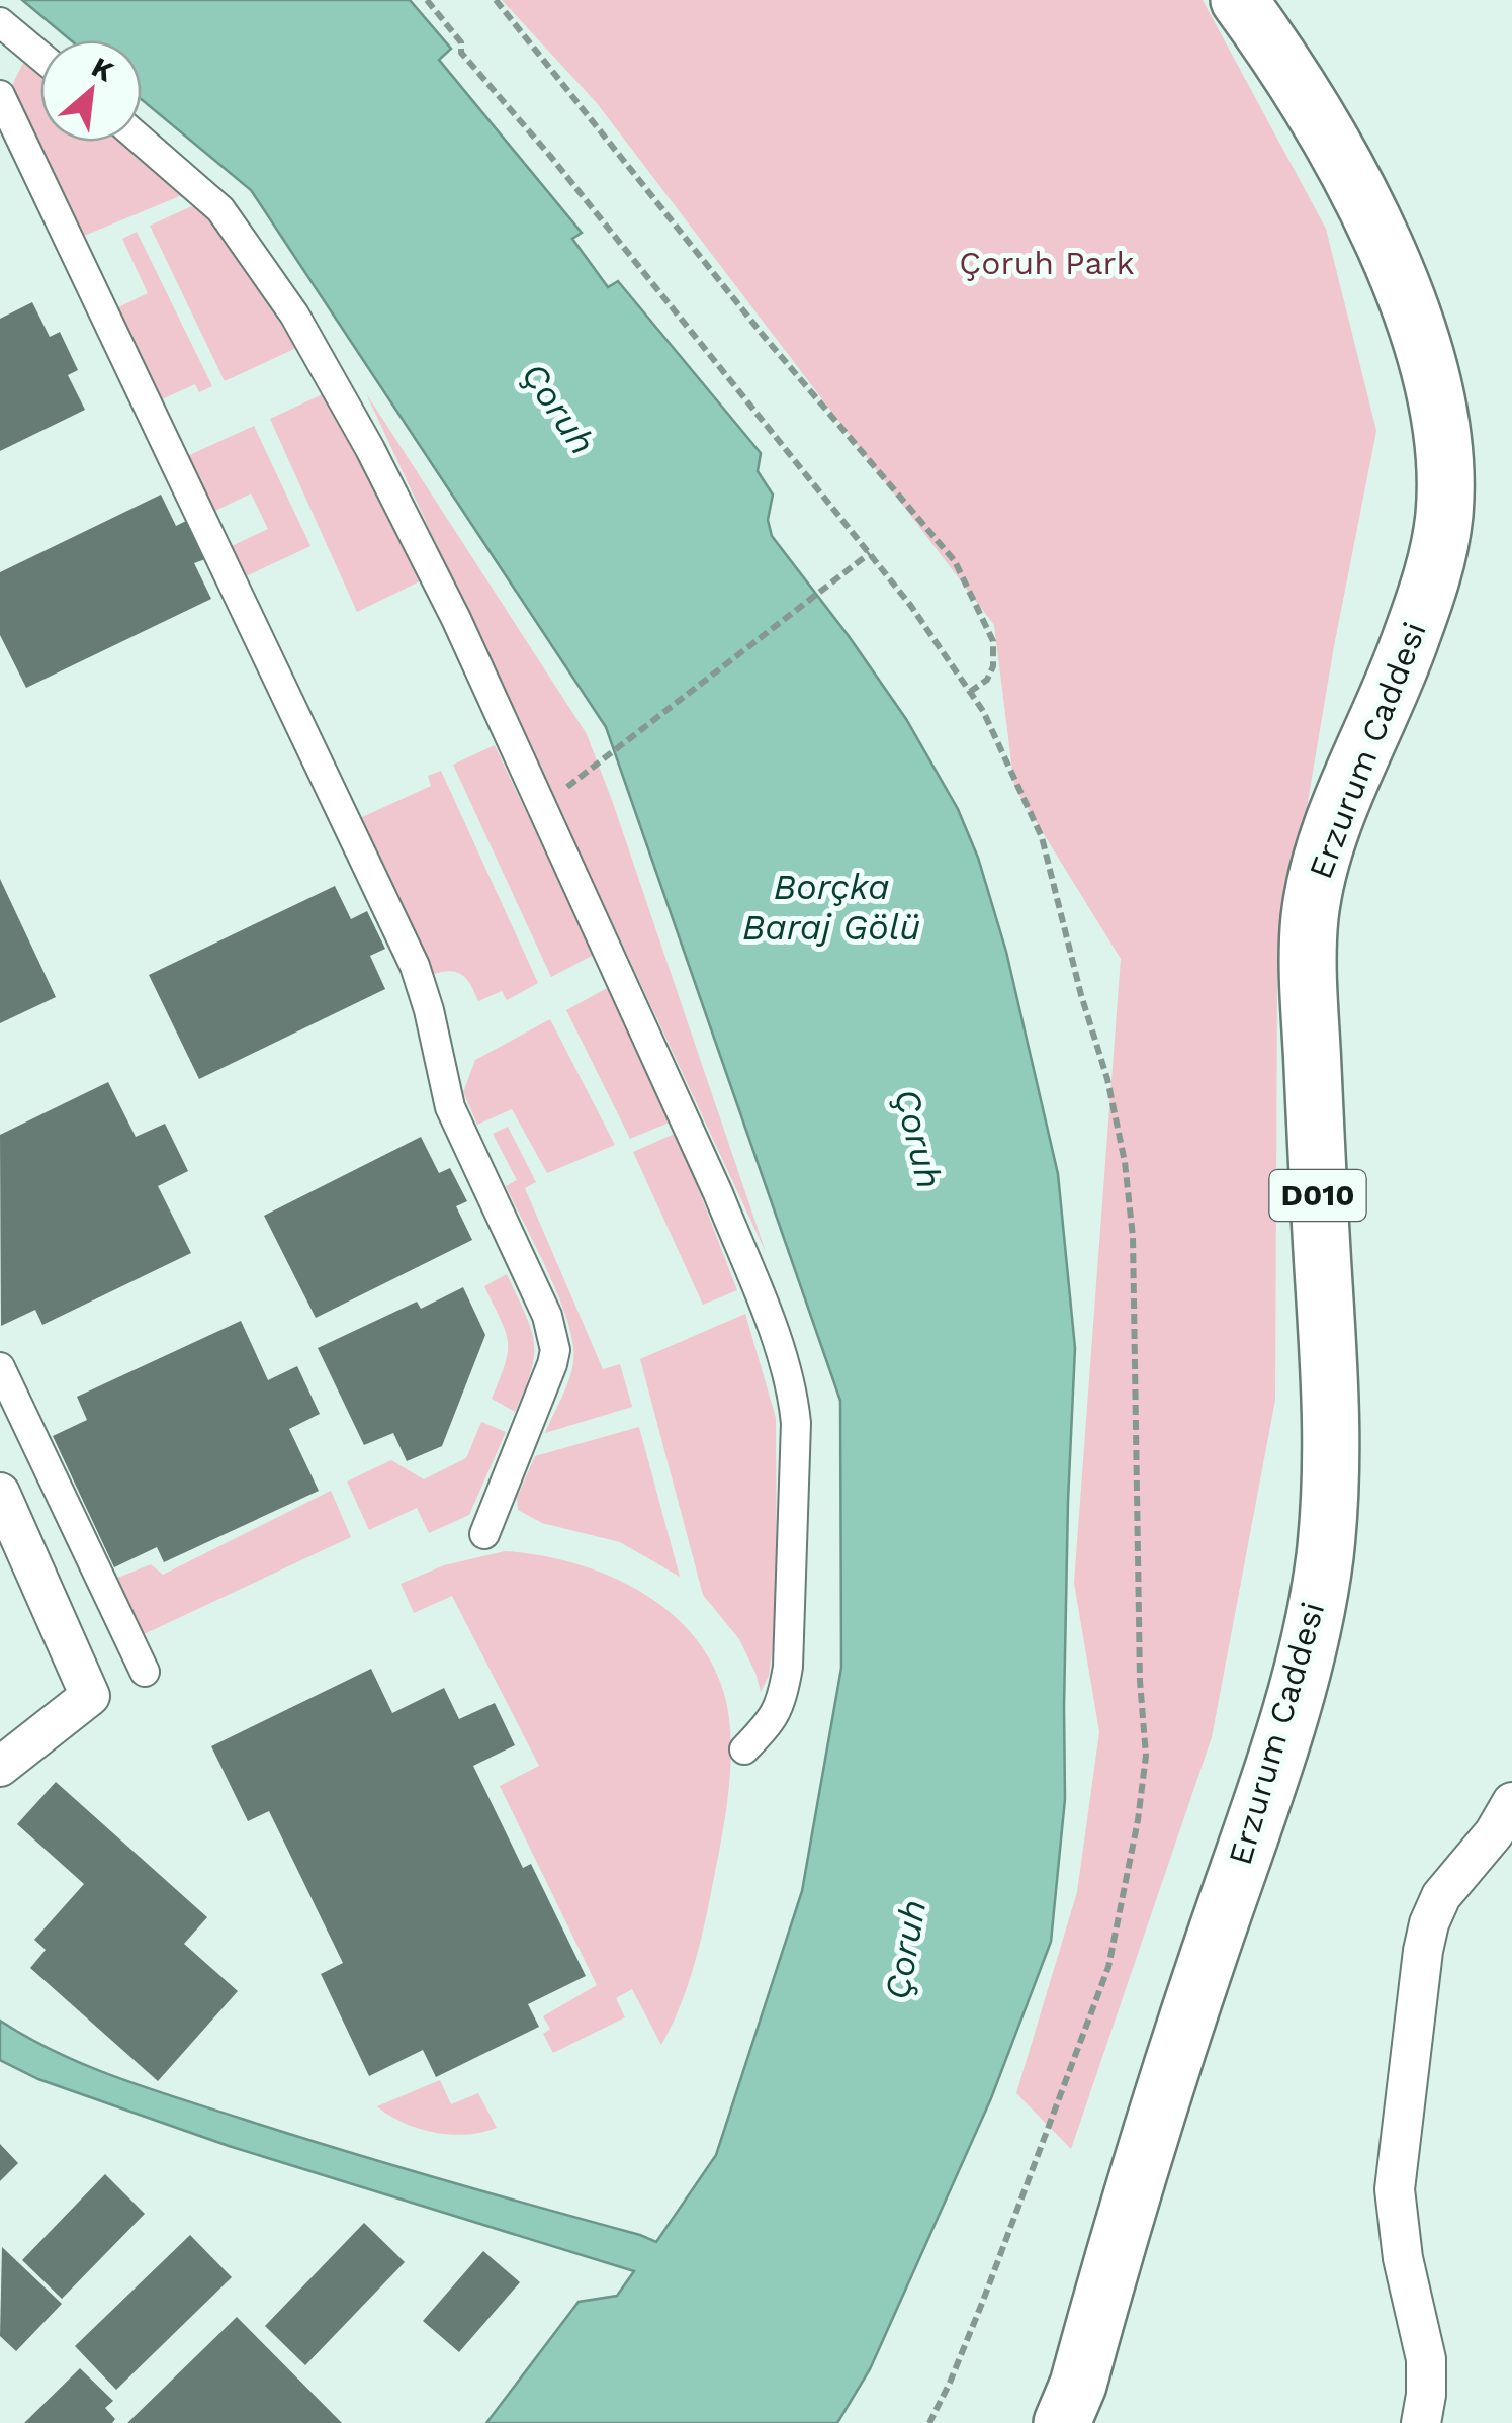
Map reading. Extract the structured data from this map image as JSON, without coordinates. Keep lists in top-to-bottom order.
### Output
{
  "streets": {
    "main road": ["Erzurum Caddesi", "D010"]
  },
  "water": ["Çoruh", "Borçka Baraj Gölü"],
  "parks": ["Çoruh Park"],
  "north": "top right"
}
